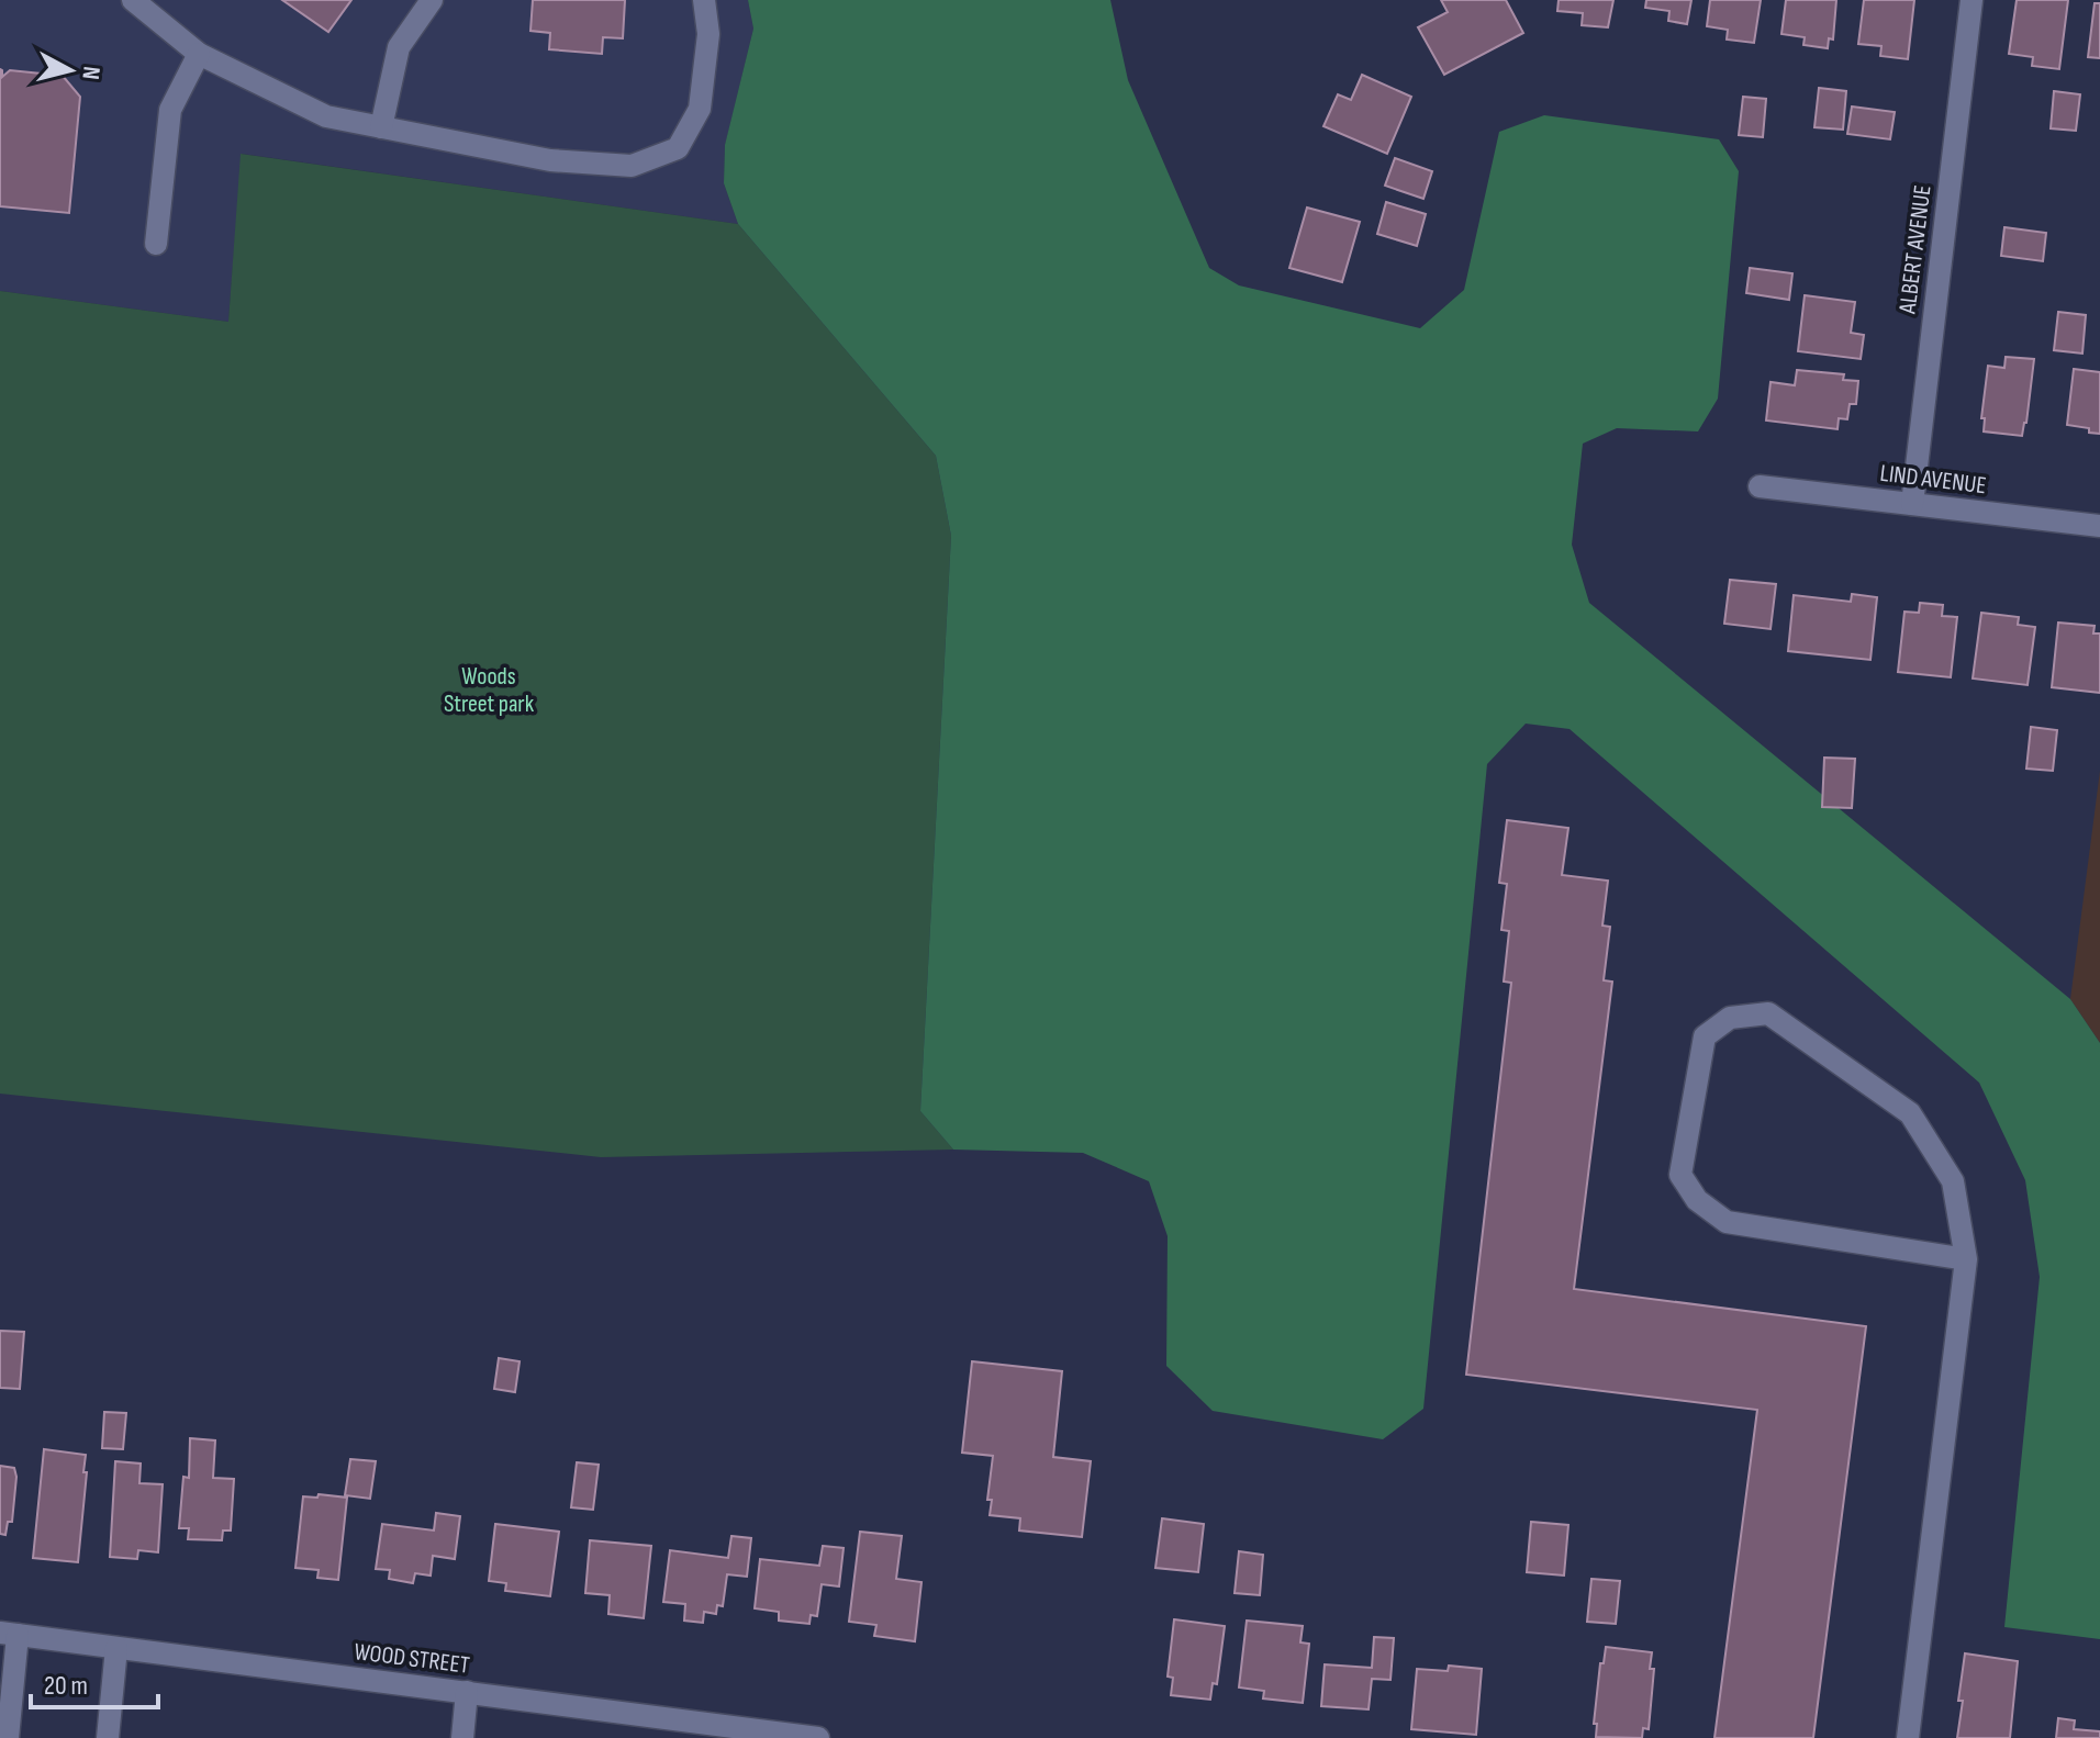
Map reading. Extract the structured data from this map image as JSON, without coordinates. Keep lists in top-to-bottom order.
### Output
{
  "streets": {
    "street": ["ALBERT AVENUE", "LIND AVENUE", "WOOD STREET"]
  },
  "crossings": [
    ["ALBERT AVENUE", "LIND AVENUE"]
  ],
  "parks": ["Woods Street park"],
  "scale_bar": "20 m",
  "north": "right"
}
